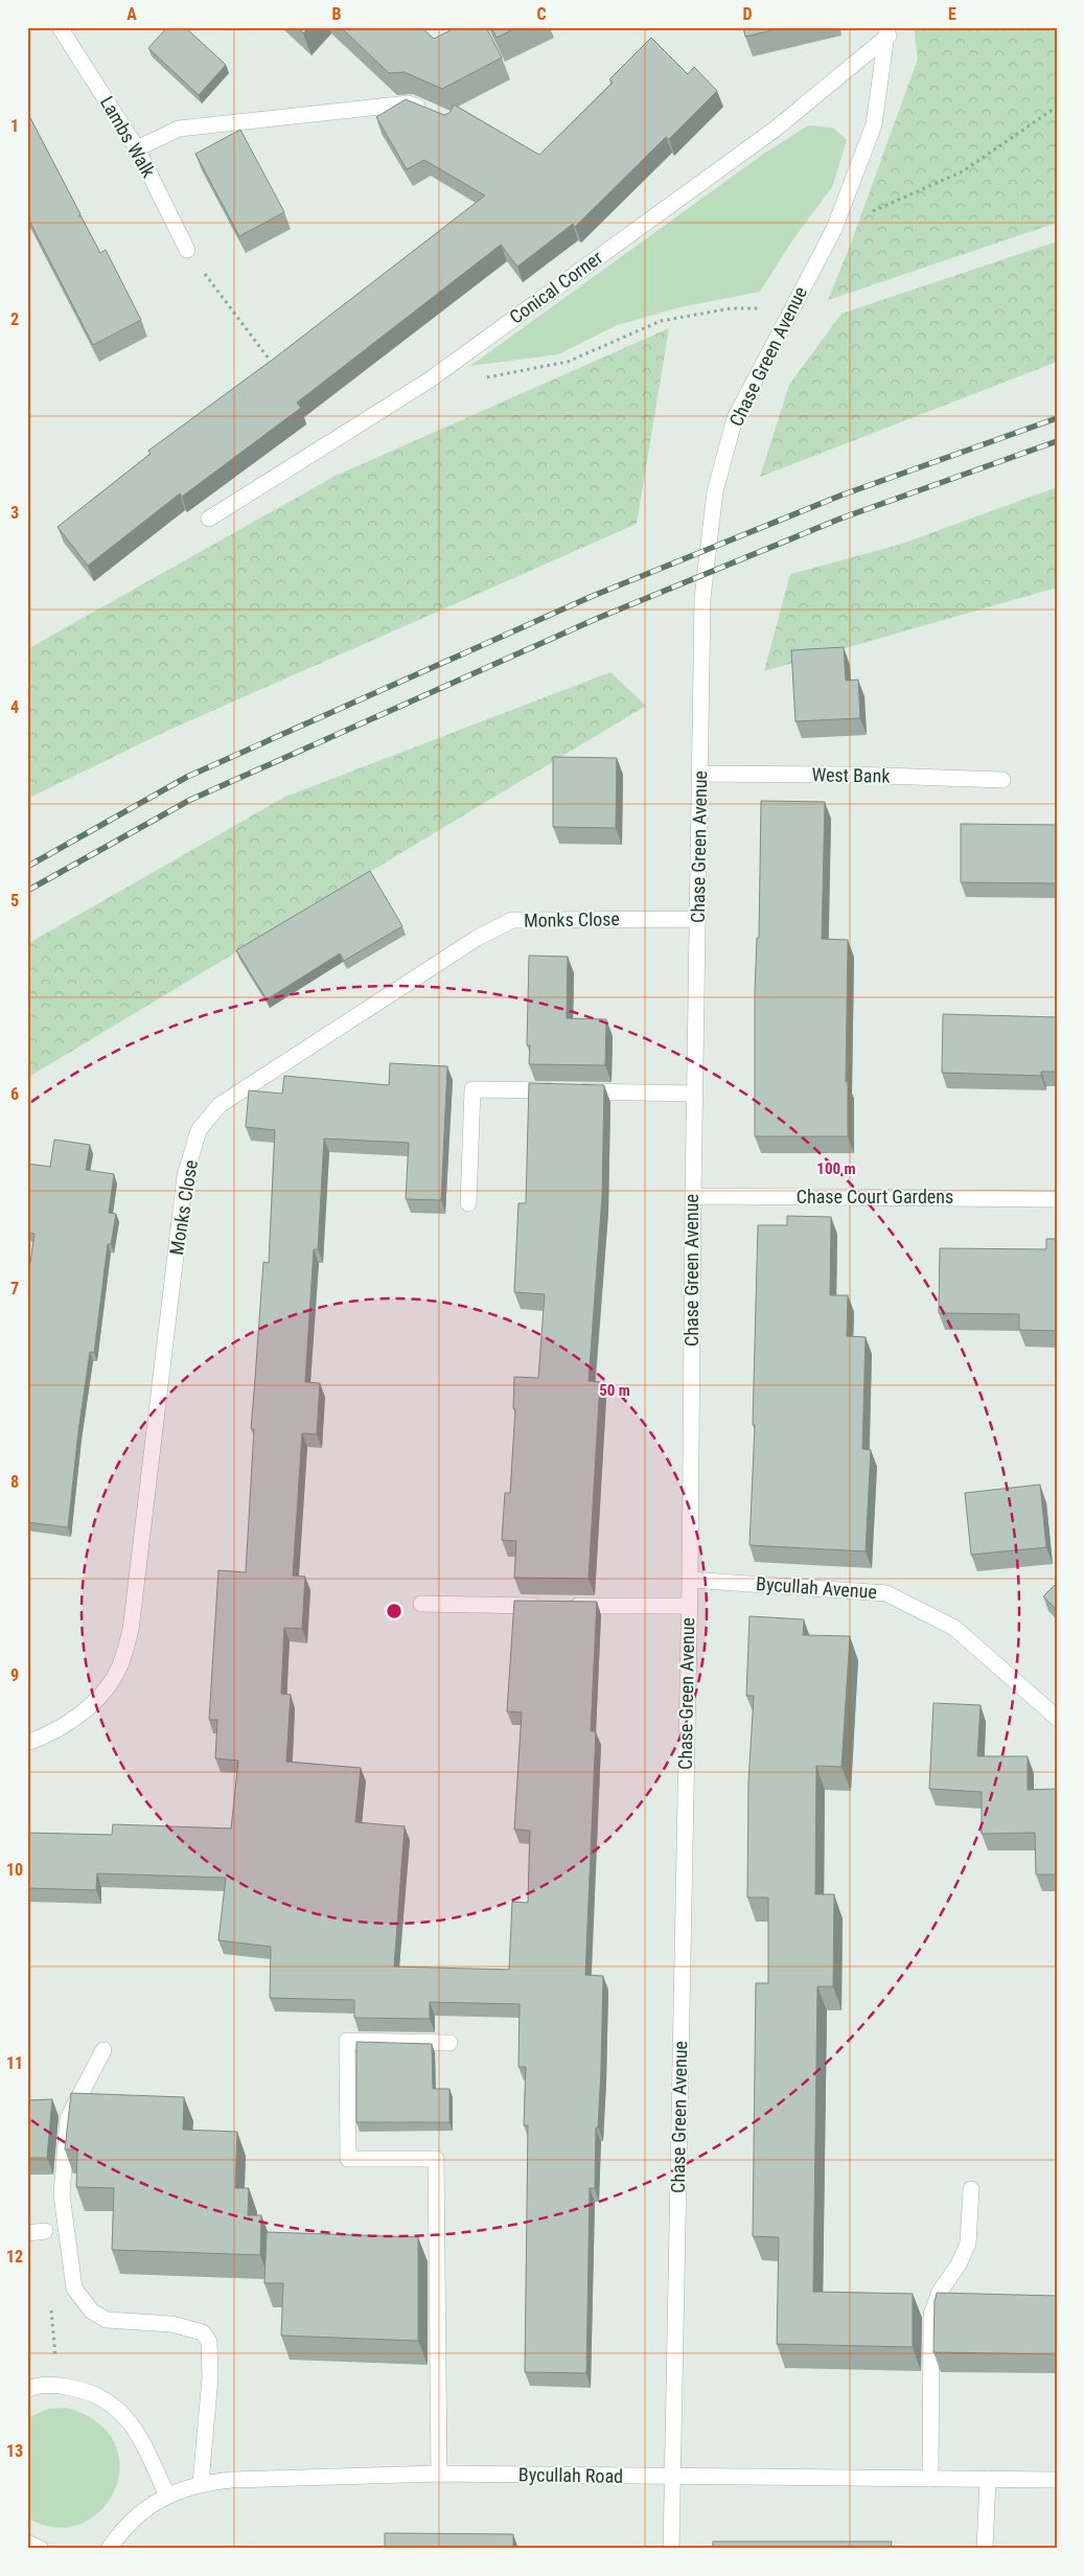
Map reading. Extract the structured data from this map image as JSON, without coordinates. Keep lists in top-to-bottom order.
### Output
{
  "streets": {
    "street": [
      "Lambs Walk",
      "Conical Corner",
      "Chase Green Avenue",
      "West Bank",
      "Monks Close",
      "Chase Court Gardens",
      "Bycullah Avenue",
      "Bycullah Road"
    ]
  },
  "crossings": [
    ["Conical Corner", "Chase Green Avenue"],
    ["Chase Green Avenue", "West Bank"],
    ["Chase Green Avenue", "Monks Close"],
    ["Chase Green Avenue", "Chase Court Gardens"],
    ["Chase Green Avenue", "Bycullah Avenue"],
    ["Chase Green Avenue", "Bycullah Road"]
  ],
  "grid": {
    "columns": [
      "A",
      "B",
      "C",
      "D",
      "E"
    ],
    "rows": [
      "1",
      "2",
      "3",
      "4",
      "5",
      "6",
      "7",
      "8",
      "9",
      "10",
      "11",
      "12",
      "13"
    ]
  },
  "rings": ["100 m", "50 m"]
}
